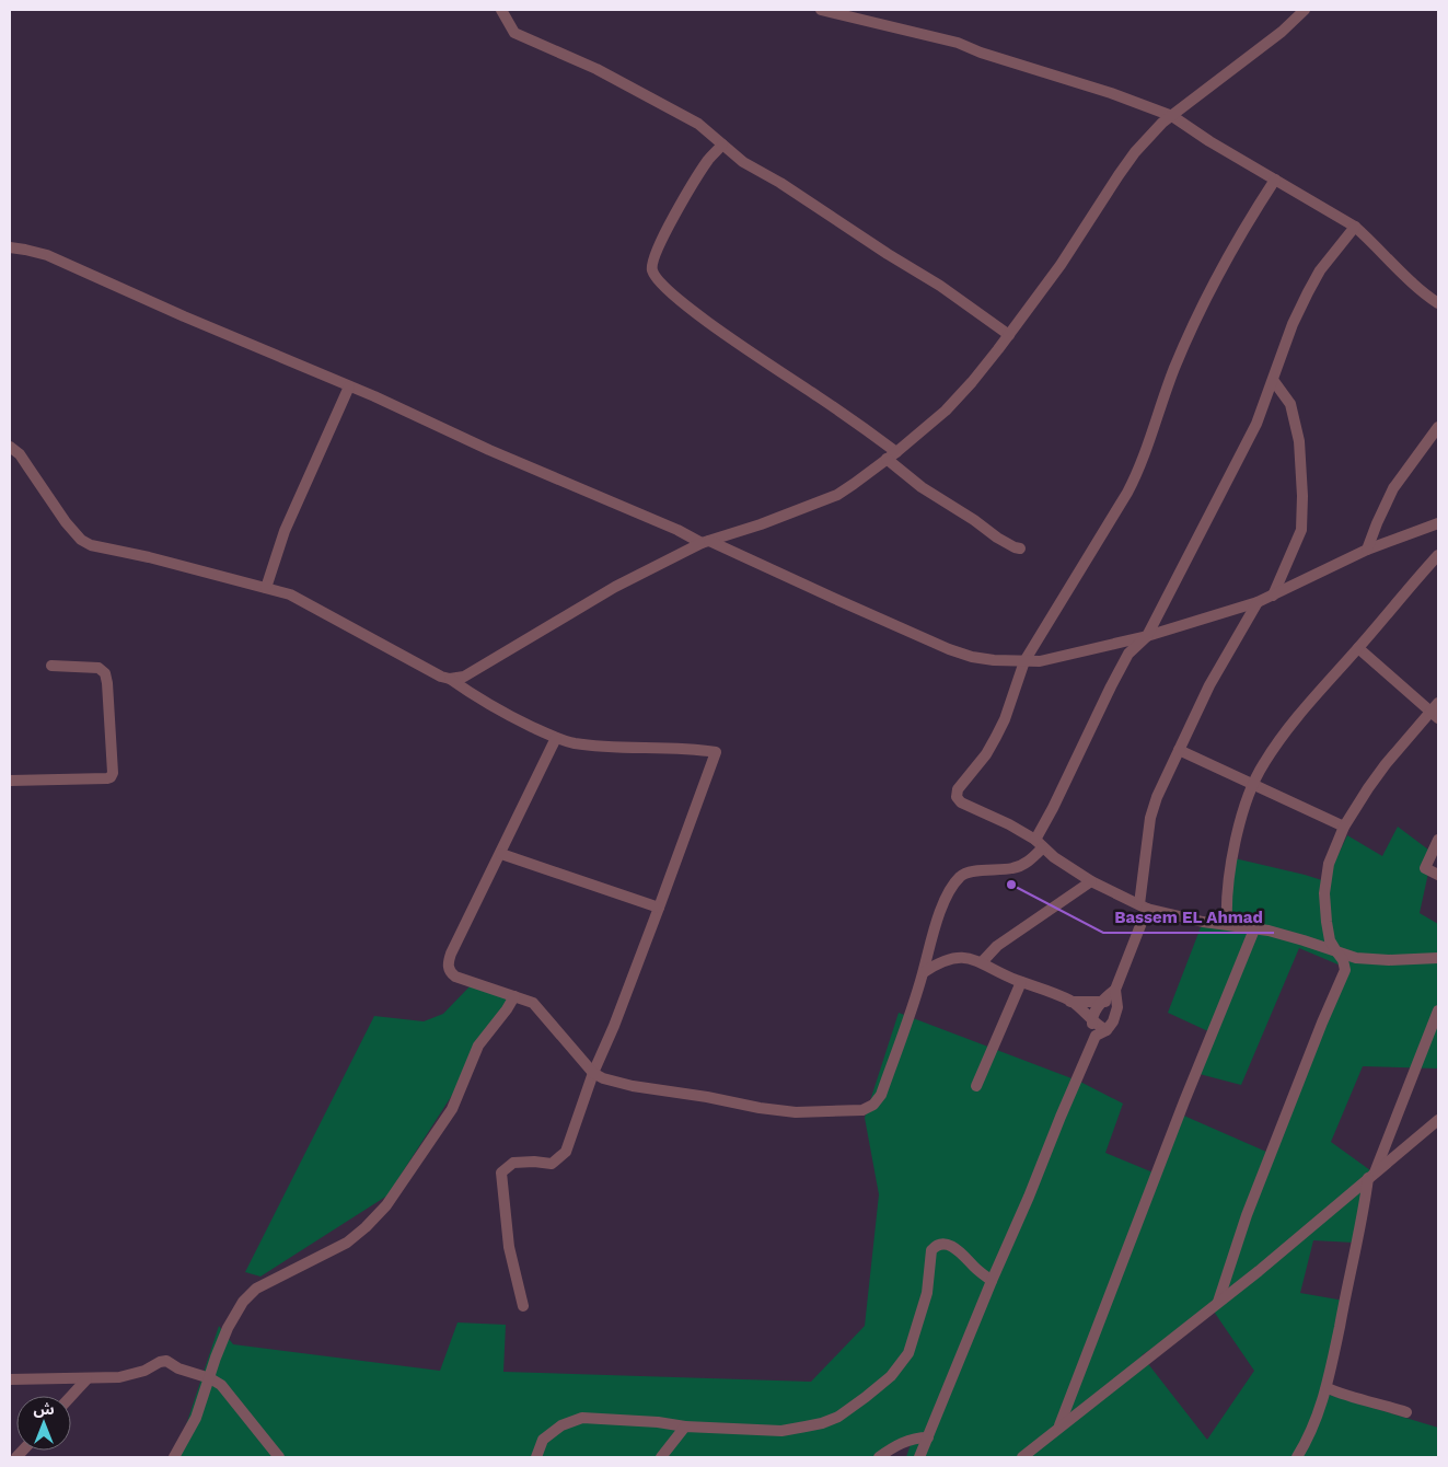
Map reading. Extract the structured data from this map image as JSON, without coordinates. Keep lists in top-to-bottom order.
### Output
{
  "places": ["Bassem EL Ahmad"],
  "north": "top"
}
